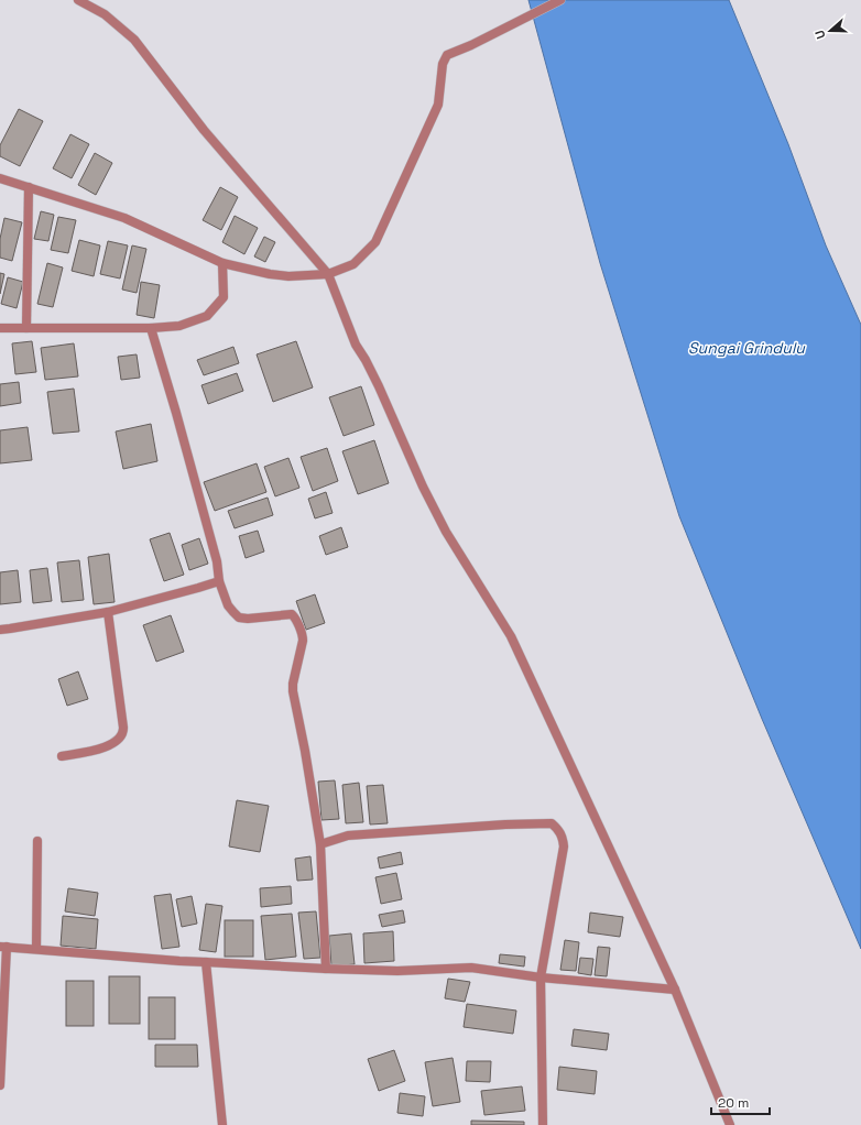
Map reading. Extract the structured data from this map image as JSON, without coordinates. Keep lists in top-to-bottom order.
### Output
{
  "water": ["Sungai Grindulu"],
  "scale_bar": "20 m",
  "north": "left"
}
